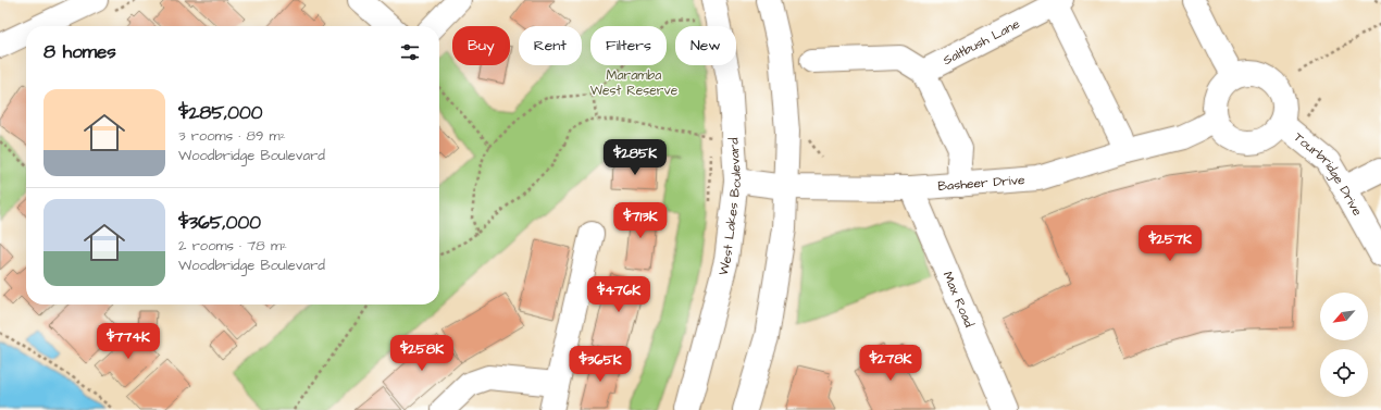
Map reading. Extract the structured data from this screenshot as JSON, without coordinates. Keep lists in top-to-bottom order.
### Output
{
  "streets": {
    "street": [
      "Saltbush Lane",
      "Tourbridge Drive",
      "Basheer Drive",
      "West Lakes Boulevard",
      "Max Road"
    ]
  },
  "crossings": [
    ["Tourbridge Drive", "Basheer Drive"],
    ["Basheer Drive", "West Lakes Boulevard"],
    ["Basheer Drive", "Max Road"]
  ],
  "parks": ["Maramba West Reserve"],
  "north": "bottom left",
  "page": {
    "chip": [
      "Buy",
      "Rent",
      "Filters",
      "New"
    ],
    "heading": "8 homes",
    "list": [
      {
        "name": "$285,000",
        "note": "3 rooms · 89 m² · Woodbridge Boulevard"
      },
      {
        "name": "$365,000",
        "note": "2 rooms · 78 m² · Woodbridge Boulevard"
      }
    ],
    "price": [
      "$285K",
      "$713K",
      "$257K",
      "$476K",
      "$774K",
      "$258K",
      "$278K",
      "$365K"
    ]
  }
}
